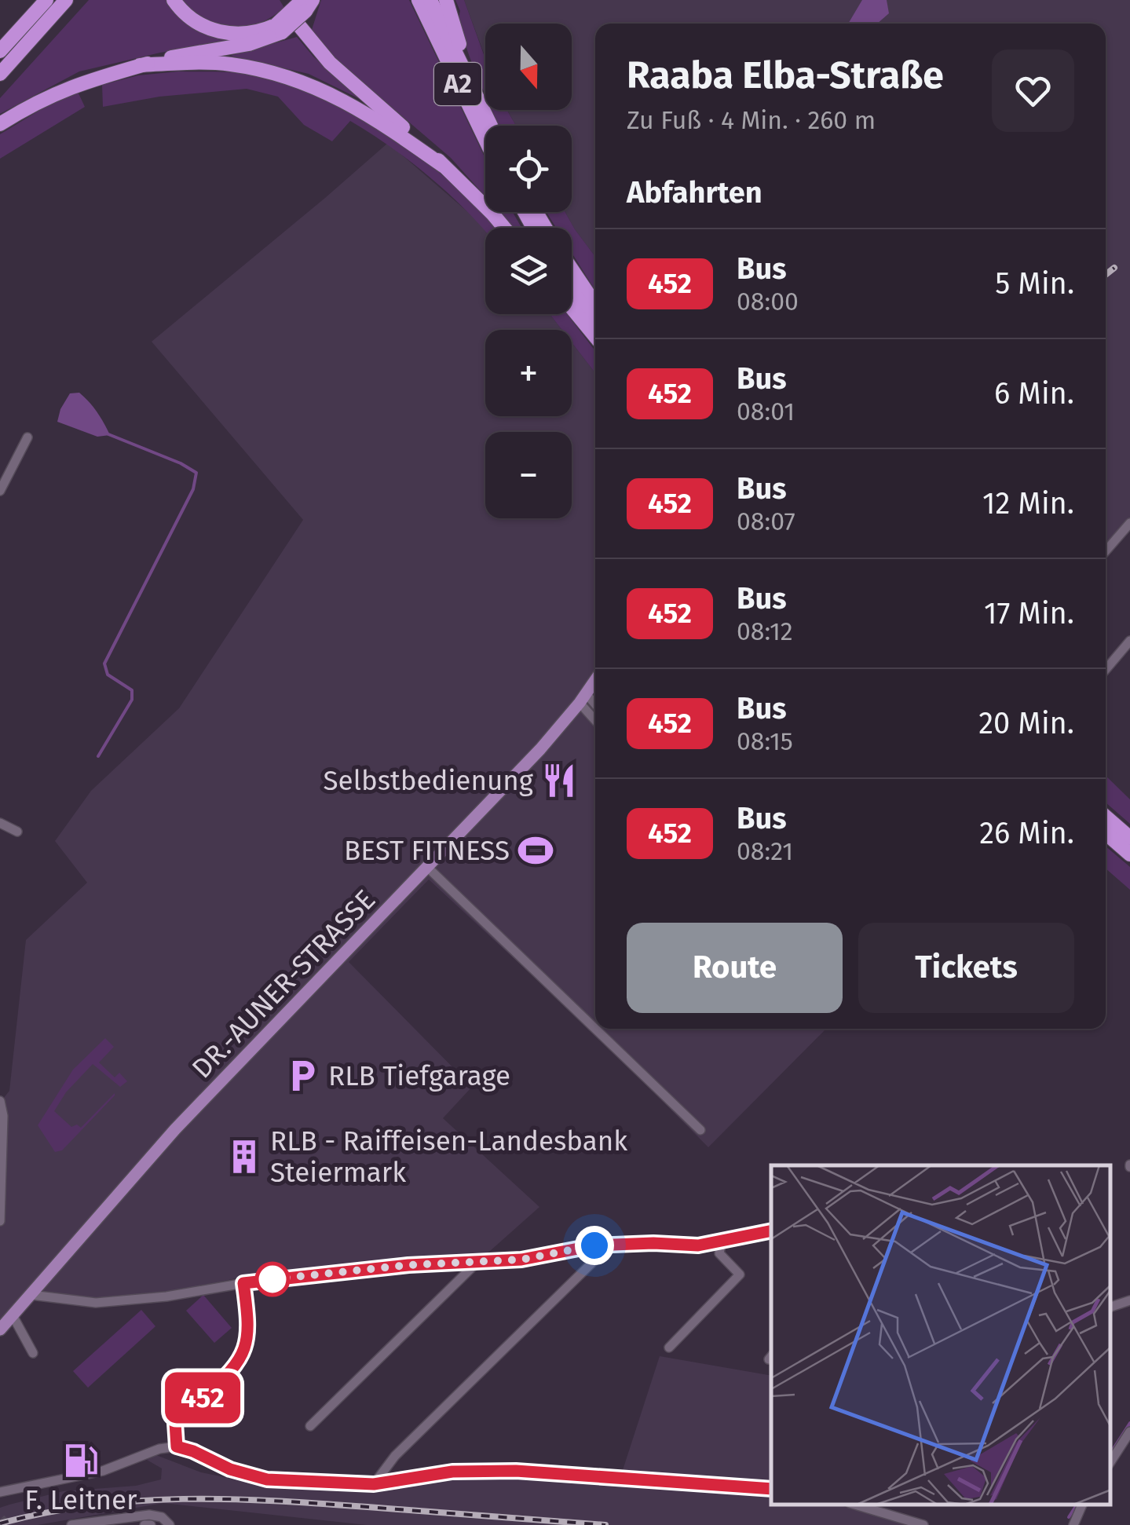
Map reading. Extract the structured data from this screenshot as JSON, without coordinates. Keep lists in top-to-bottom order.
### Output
{
  "streets": {
    "highway": ["A2"],
    "main road": ["DR.-AUNER-STRASSE"]
  },
  "places": {
    "restaurant": ["Selbstbedienung"],
    "sports": ["BEST FITNESS"],
    "parking": ["RLB Tiefgarage"],
    "building": ["RLB - Raiffeisen-Landesbank Steiermark"],
    "fuel station": ["F. Leitner"]
  },
  "lines": ["bus line 452"],
  "north": "bottom",
  "page": {
    "on_map": "452",
    "map_buttons": ["+", "−"],
    "heading": [
      ["Raaba Elba-Straße", "Zu Fuß · 4 Min. · 260 m"],
      "Abfahrten"
    ],
    "list": [
      {
        "mark": "452",
        "name": "Bus",
        "note": "08:00",
        "value": "5 Min."
      },
      {
        "mark": "452",
        "name": "Bus",
        "note": "08:01",
        "value": "6 Min."
      },
      {
        "mark": "452",
        "name": "Bus",
        "note": "08:07",
        "value": "12 Min."
      },
      {
        "mark": "452",
        "name": "Bus",
        "note": "08:12",
        "value": "17 Min."
      },
      {
        "mark": "452",
        "name": "Bus",
        "note": "08:15",
        "value": "20 Min."
      },
      {
        "mark": "452",
        "name": "Bus",
        "note": "08:21",
        "value": "26 Min."
      }
    ],
    "buttons": ["Route", "Tickets"]
  }
}
